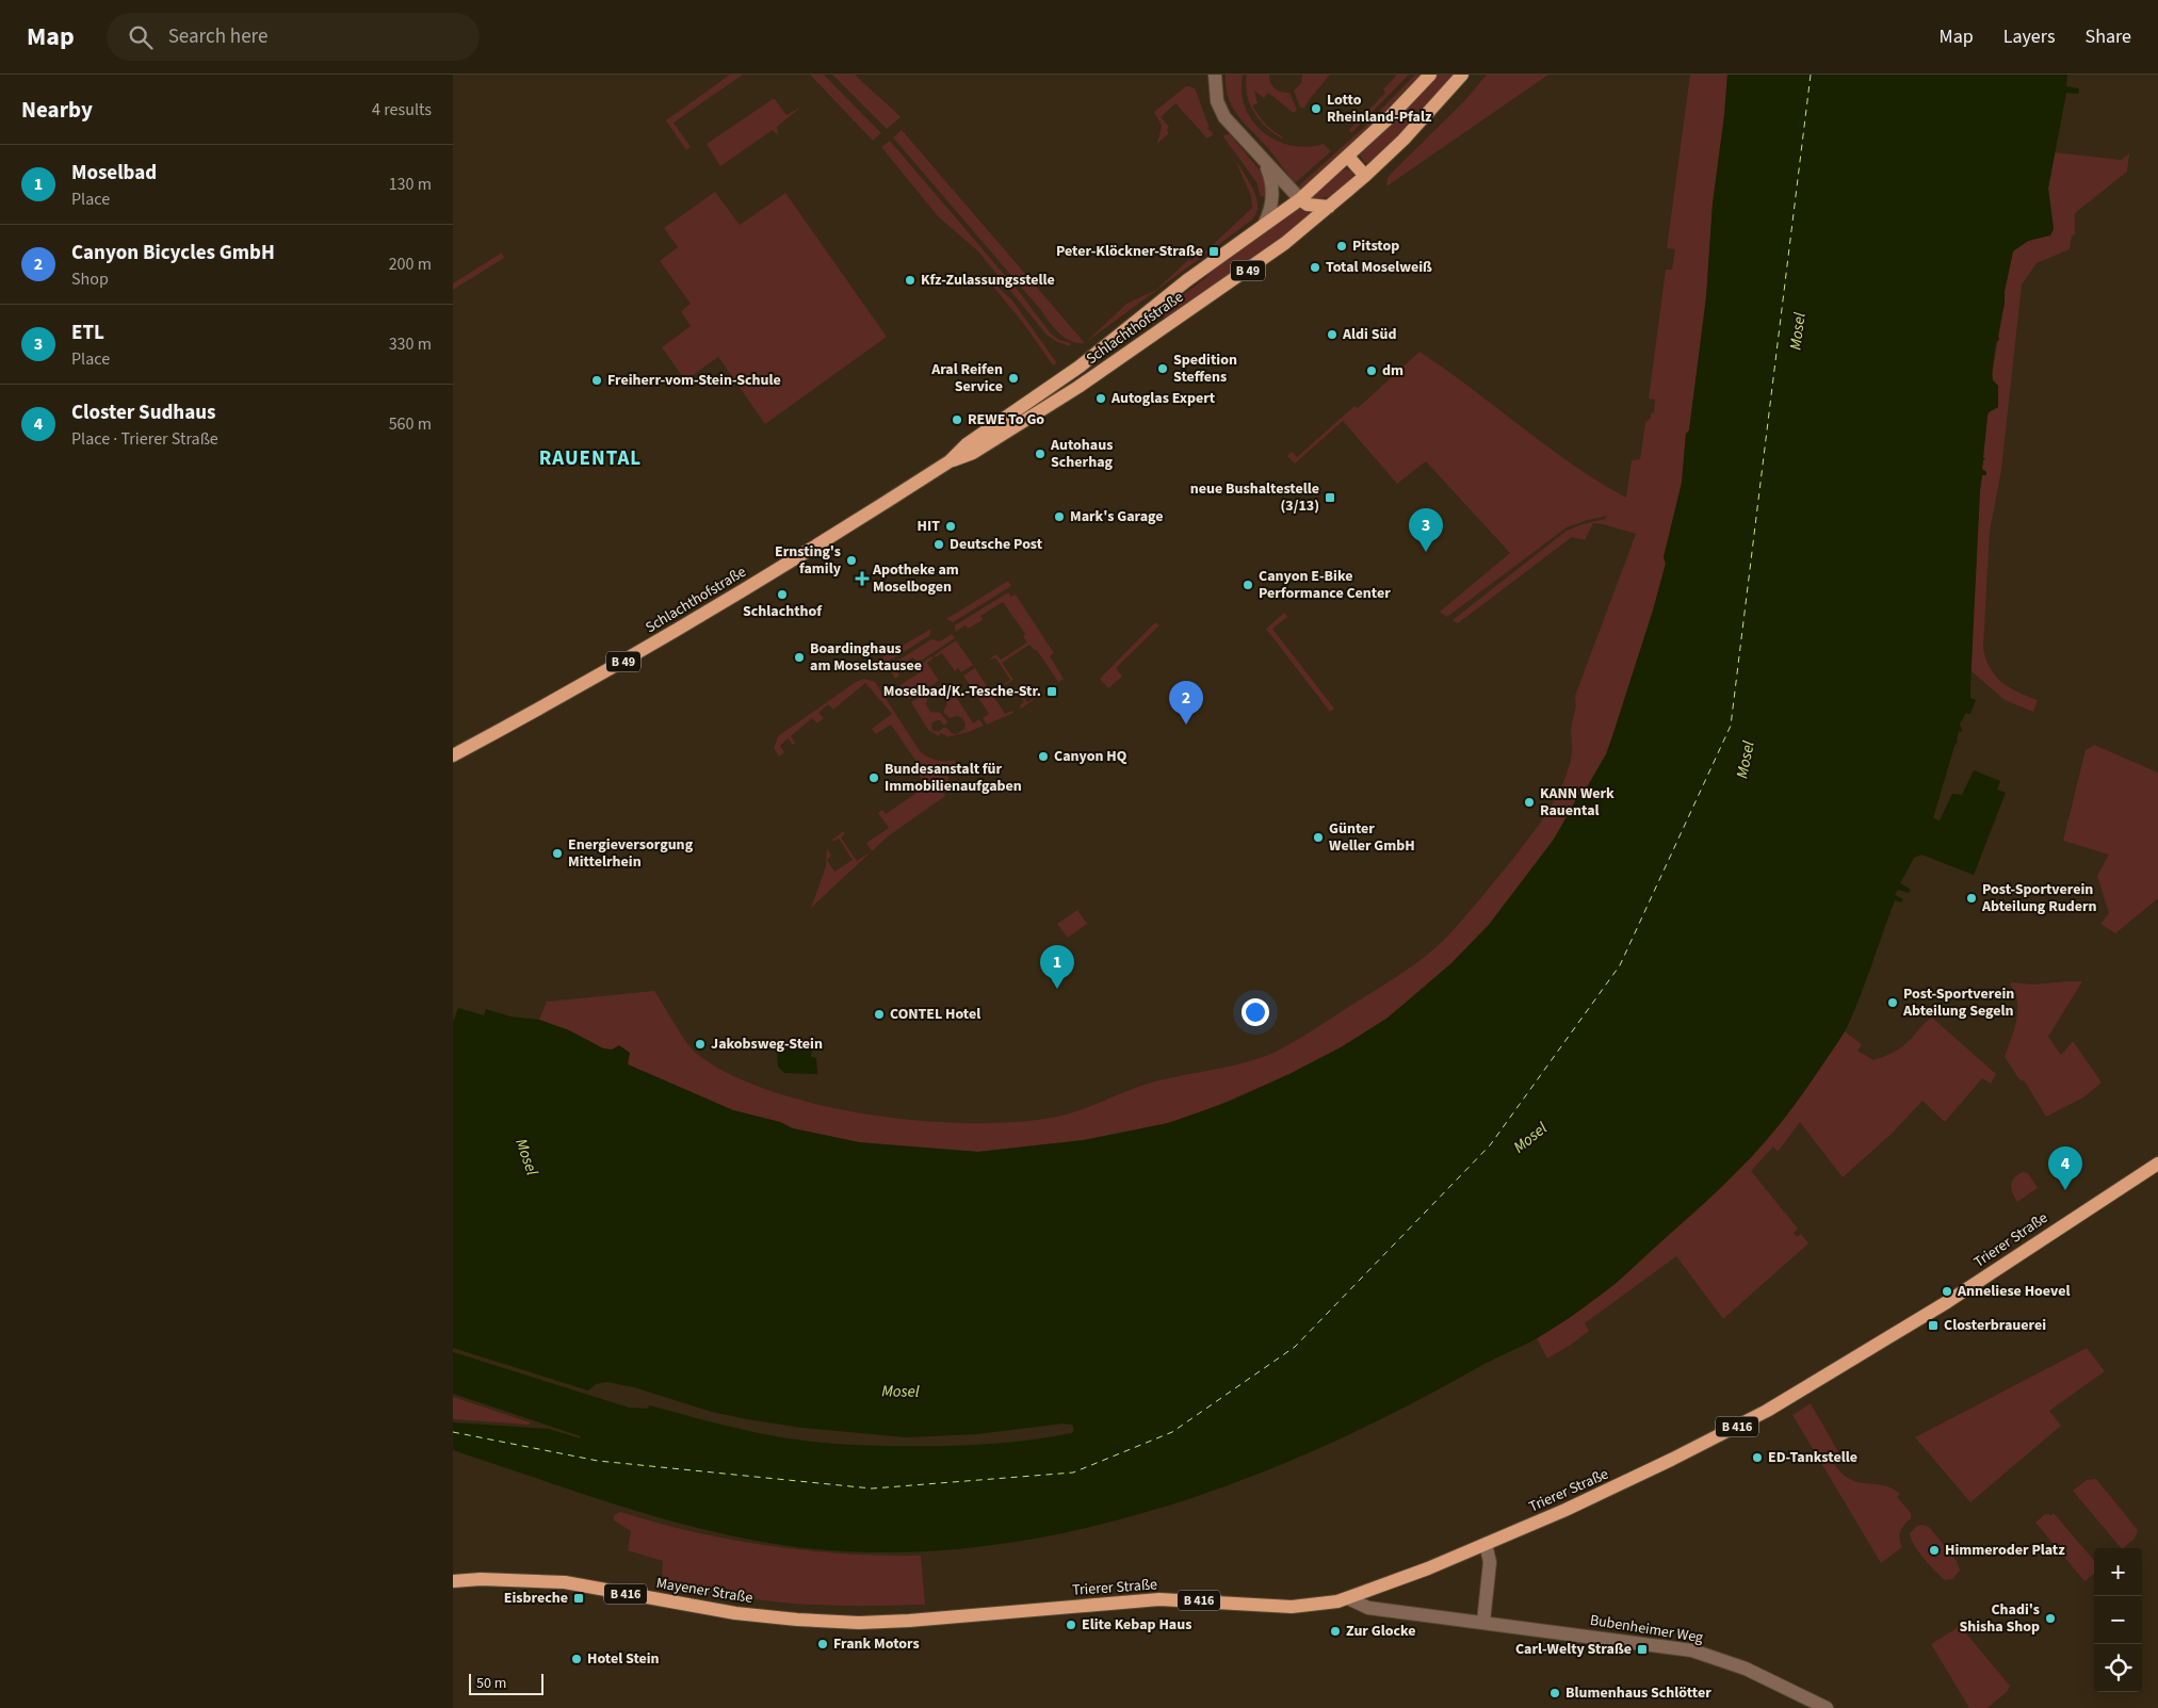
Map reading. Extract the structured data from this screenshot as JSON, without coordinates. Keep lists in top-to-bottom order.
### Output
{
  "streets": {
    "main road": [
      "B 49",
      "Schlachthofstraße",
      "Trierer Straße",
      "B 416",
      "Mayener Straße"
    ],
    "street": ["Bubenheimer Weg"]
  },
  "crossings": [
    ["Trierer Straße", "Mayener Straße"],
    ["Trierer Straße", "Bubenheimer Weg"]
  ],
  "districts": ["RAUENTAL"],
  "water": ["Mosel"],
  "places": {
    "other": [
      "Lotto Rheinland-Pfalz",
      "Pitstop",
      "Total Moselweiß",
      "Kfz-Zulassungsstelle",
      "Aldi Süd",
      "Spedition Steffens",
      "dm",
      "Aral Reifen Service",
      "Freiherr-vom-Stein-Schule",
      "Autoglas Expert",
      "REWE To Go",
      "Autohaus Scherhag",
      "Mark's Garage",
      "HIT",
      "Deutsche Post",
      "Ernsting's family",
      "Canyon E-Bike Performance Center",
      "Schlachthof",
      "Boardinghaus am Moselstausee",
      "Canyon HQ",
      "Bundesanstalt für Immobilienaufgaben",
      "KANN Werk Rauental",
      "Günter Weller GmbH",
      "Energieversorgung Mittelrhein",
      "Post-Sportverein Abteilung Rudern",
      "Post-Sportverein Abteilung Segeln",
      "CONTEL Hotel",
      "Jakobsweg-Stein",
      "Anneliese Hoevel",
      "ED-Tankstelle",
      "Himmeroder Platz",
      "Chadi's Shisha Shop",
      "Elite Kebap Haus",
      "Zur Glocke",
      "Frank Motors",
      "Hotel Stein",
      "Blumenhaus Schlötter"
    ],
    "transit": [
      "Peter-Klöckner-Straße",
      "neue Bushaltestelle (3/13)",
      "Moselbad/K.-Tesche-Str.",
      "Closterbrauerei",
      "Eisbreche",
      "Carl-Welty Straße"
    ],
    "health": ["Apotheke am Moselbogen"]
  },
  "scale_bar": "50 m",
  "page": {
    "header": "Map",
    "search": "Search here",
    "nav": ["Map", "Layers", "Share"],
    "heading": ["Nearby", "4 results"],
    "list": [
      {
        "mark": "1",
        "name": "Moselbad",
        "note": "Place",
        "value": "130 m"
      },
      {
        "mark": "2",
        "name": "Canyon Bicycles GmbH",
        "note": "Shop",
        "value": "200 m"
      },
      {
        "mark": "3",
        "name": "ETL",
        "note": "Place",
        "value": "330 m"
      },
      {
        "mark": "4",
        "name": "Closter Sudhaus",
        "note": "Place · Trierer Straße",
        "value": "560 m"
      }
    ],
    "pins": [
      "3",
      "2",
      "1",
      "4"
    ],
    "map_buttons": ["+", "−"],
    "scale": "50 m"
  }
}
